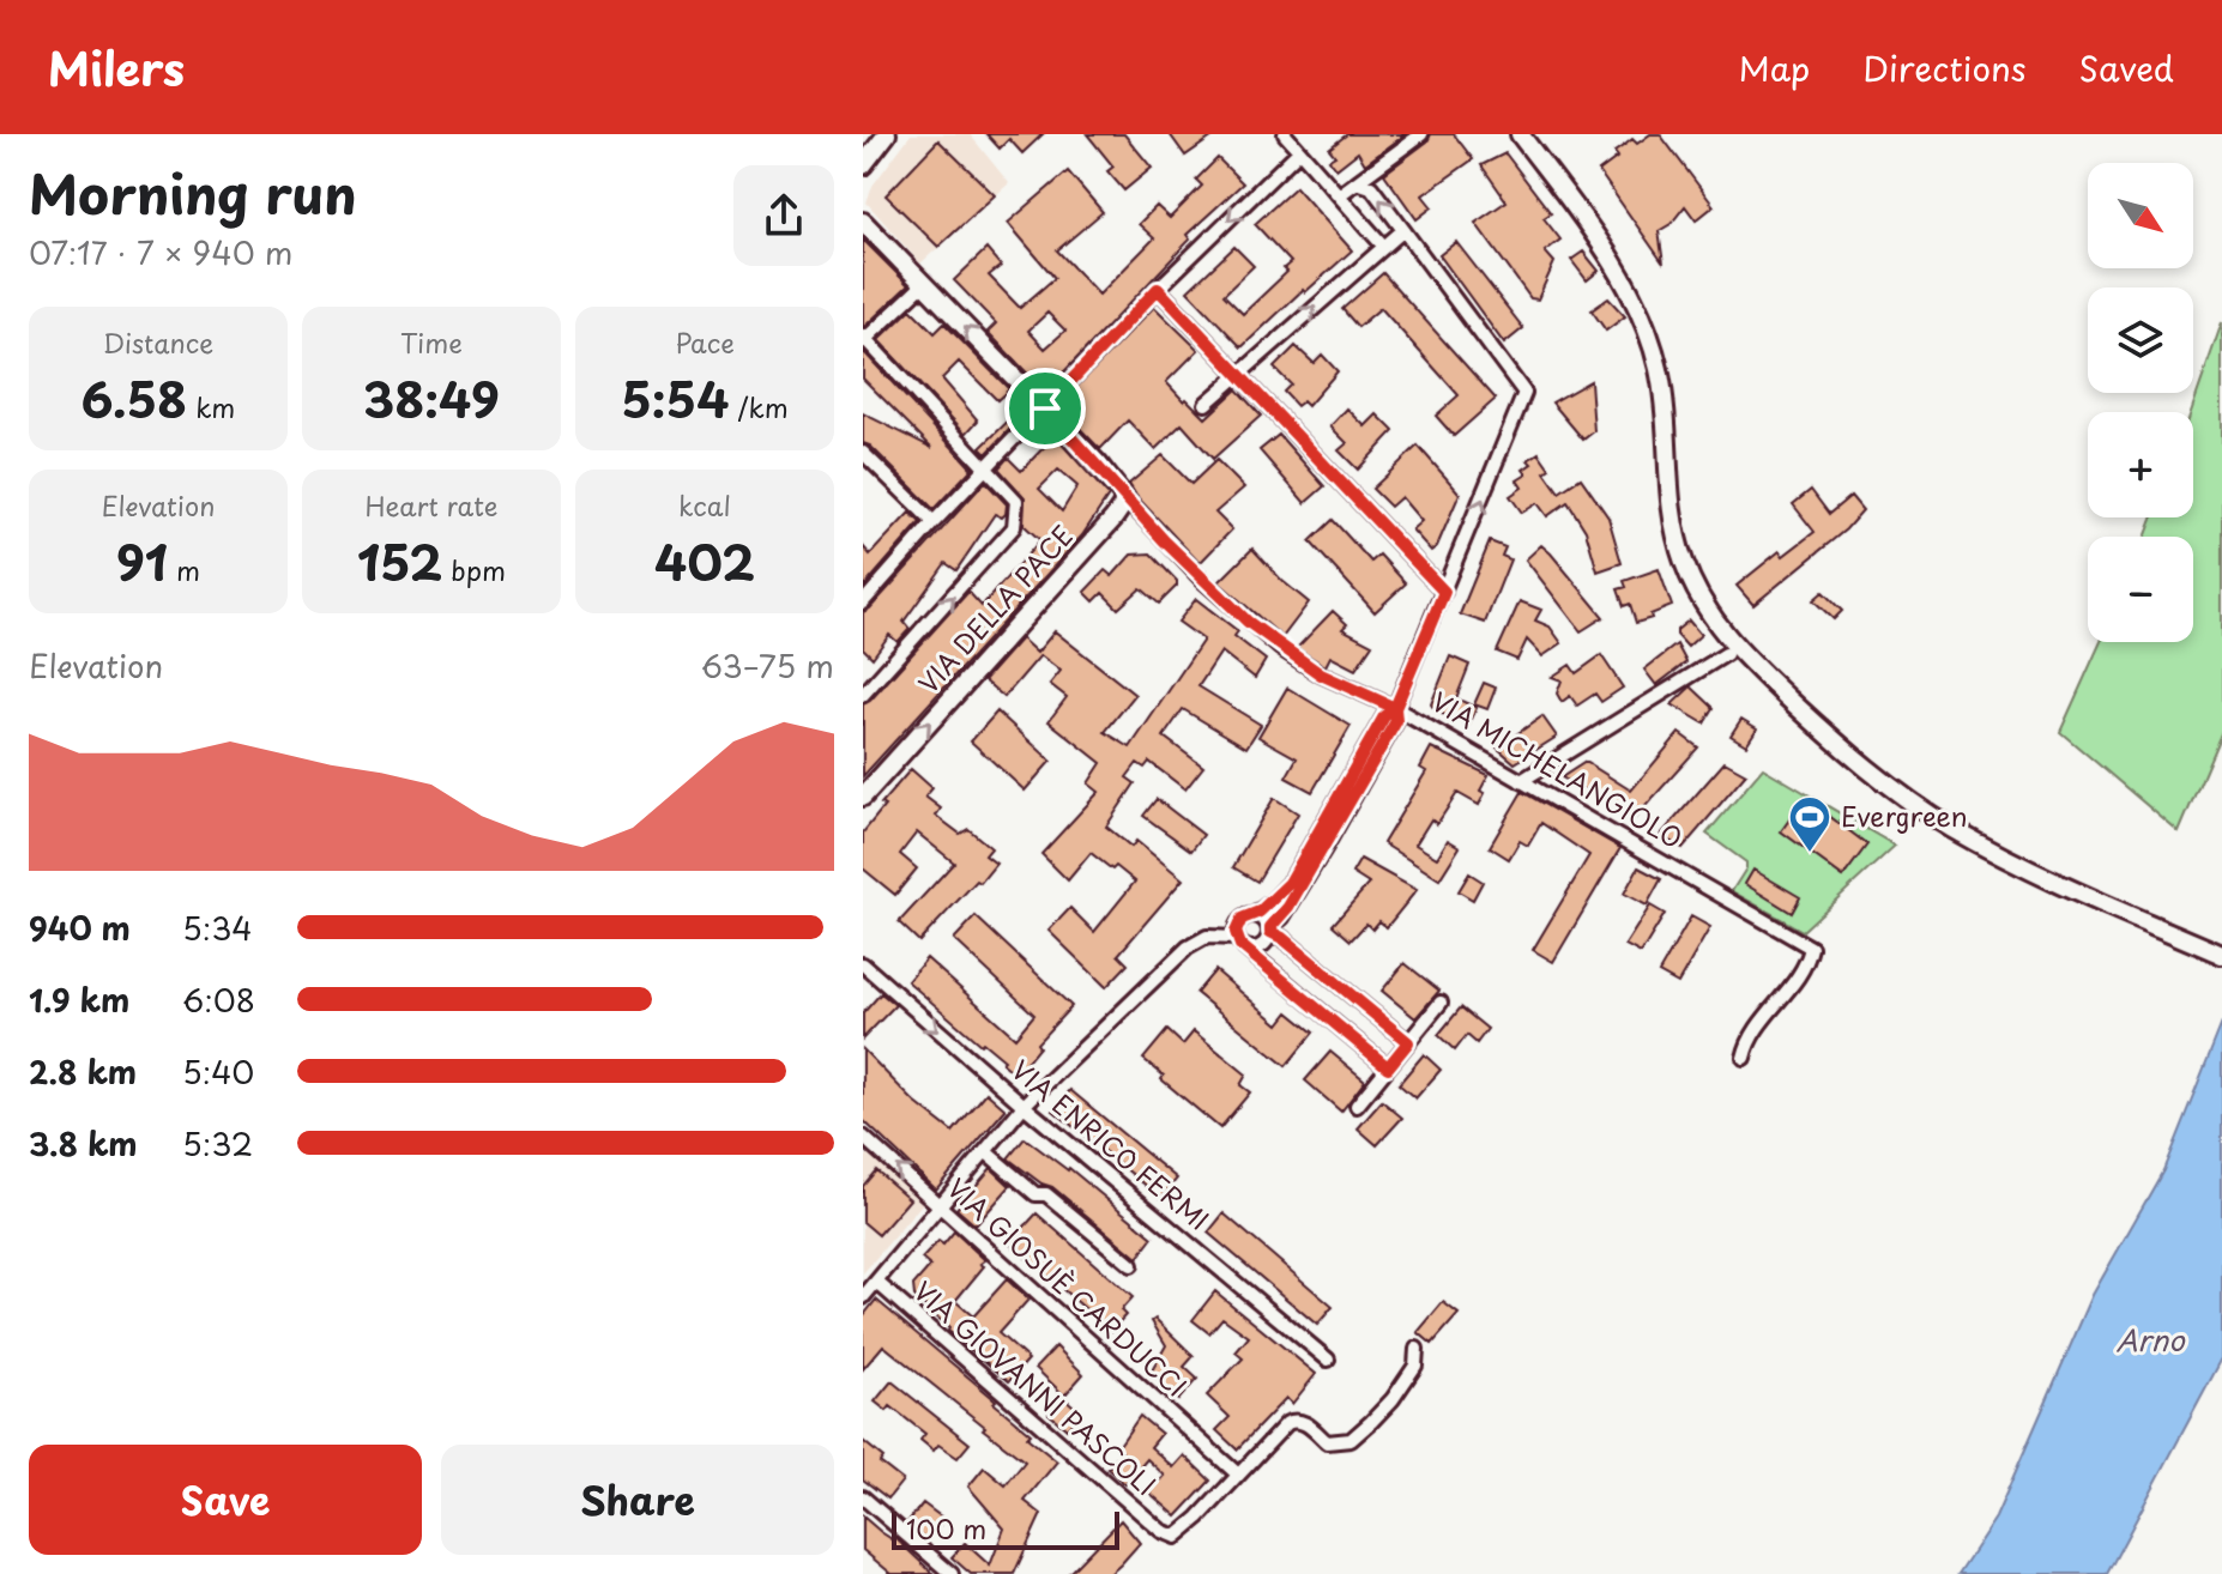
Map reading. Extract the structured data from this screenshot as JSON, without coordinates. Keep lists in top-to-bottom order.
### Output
{
  "streets": {
    "main road": ["VIA DELLA PACE", "VIA MICHELANGIOLO"],
    "street": ["VIA ENRICO FERMI", "VIA GIOSUÈ CARDUCCI", "VIA GIOVANNI PASCOLI"]
  },
  "crossings": [
    ["VIA DELLA PACE", "VIA MICHELANGIOLO"],
    ["VIA GIOSUÈ CARDUCCI", "VIA GIOVANNI PASCOLI"]
  ],
  "one_way": ["VIA DELLA PACE", "VIA ENRICO FERMI"],
  "water": ["Arno"],
  "places": {
    "sports": ["Evergreen"]
  },
  "scale_bar": "100 m",
  "north": "bottom right",
  "page": {
    "header": "Milers",
    "nav": ["Map", "Directions", "Saved"],
    "heading": ["Morning run", "07:17 · 7 × 940 m"],
    "map_buttons": ["+", "−"],
    "stats": [
      ["Distance", "6.58 km"],
      ["Time", "38:49"],
      ["Pace", "5:54 /km"],
      ["Elevation", "91 m"],
      ["Heart rate", "152 bpm"],
      ["kcal", "402"]
    ],
    "chart": ["Elevation", "63–75 m"],
    "list": [
      {
        "name": "940 m",
        "note": "5:34"
      },
      {
        "name": "1.9 km",
        "note": "6:08"
      },
      {
        "name": "2.8 km",
        "note": "5:40"
      },
      {
        "name": "3.8 km",
        "note": "5:32"
      }
    ],
    "buttons": ["Save", "Share"],
    "scale": "100 m"
  }
}
